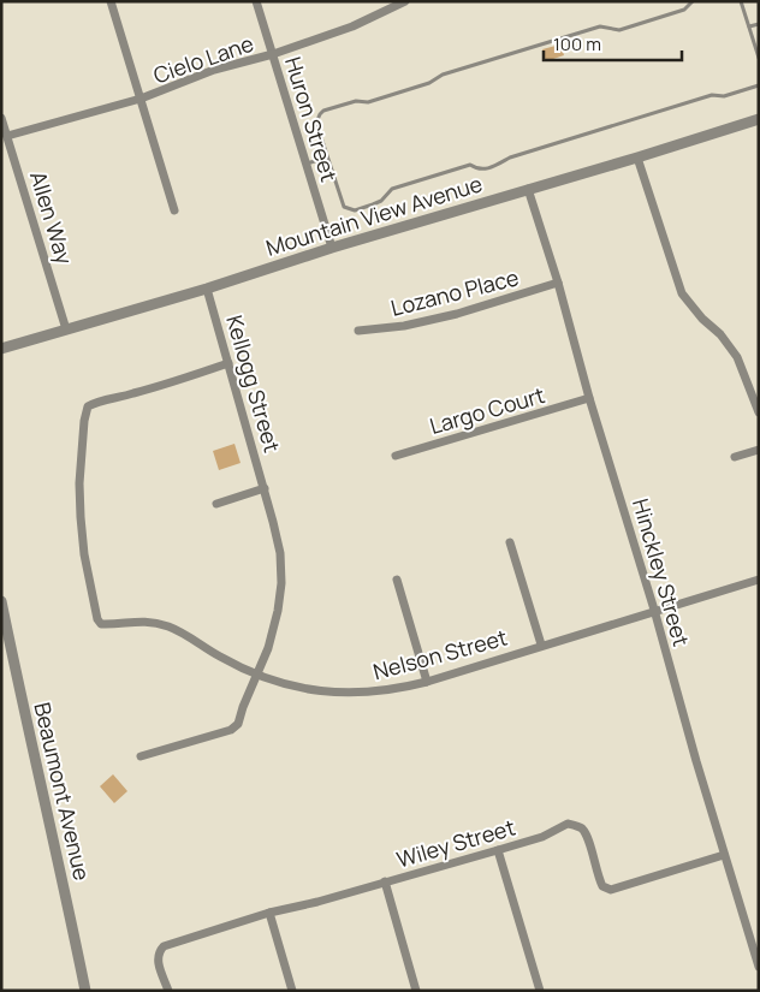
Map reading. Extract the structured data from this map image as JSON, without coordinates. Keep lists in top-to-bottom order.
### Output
{
  "streets": {
    "street": [
      "Cielo Lane",
      "Huron Street",
      "Mountain View Avenue",
      "Allen Way",
      "Lozano Place",
      "Kellogg Street",
      "Largo Court",
      "Hinckley Street",
      "Nelson Street",
      "Beaumont Avenue",
      "Wiley Street"
    ]
  },
  "crossings": [
    ["Cielo Lane", "Huron Street"],
    ["Cielo Lane", "Allen Way"],
    ["Huron Street", "Mountain View Avenue"],
    ["Mountain View Avenue", "Allen Way"],
    ["Mountain View Avenue", "Kellogg Street"],
    ["Mountain View Avenue", "Hinckley Street"],
    ["Lozano Place", "Hinckley Street"],
    ["Kellogg Street", "Nelson Street"],
    ["Largo Court", "Hinckley Street"],
    ["Hinckley Street", "Nelson Street"],
    ["Hinckley Street", "Wiley Street"]
  ],
  "scale_bar": "100 m"
}
